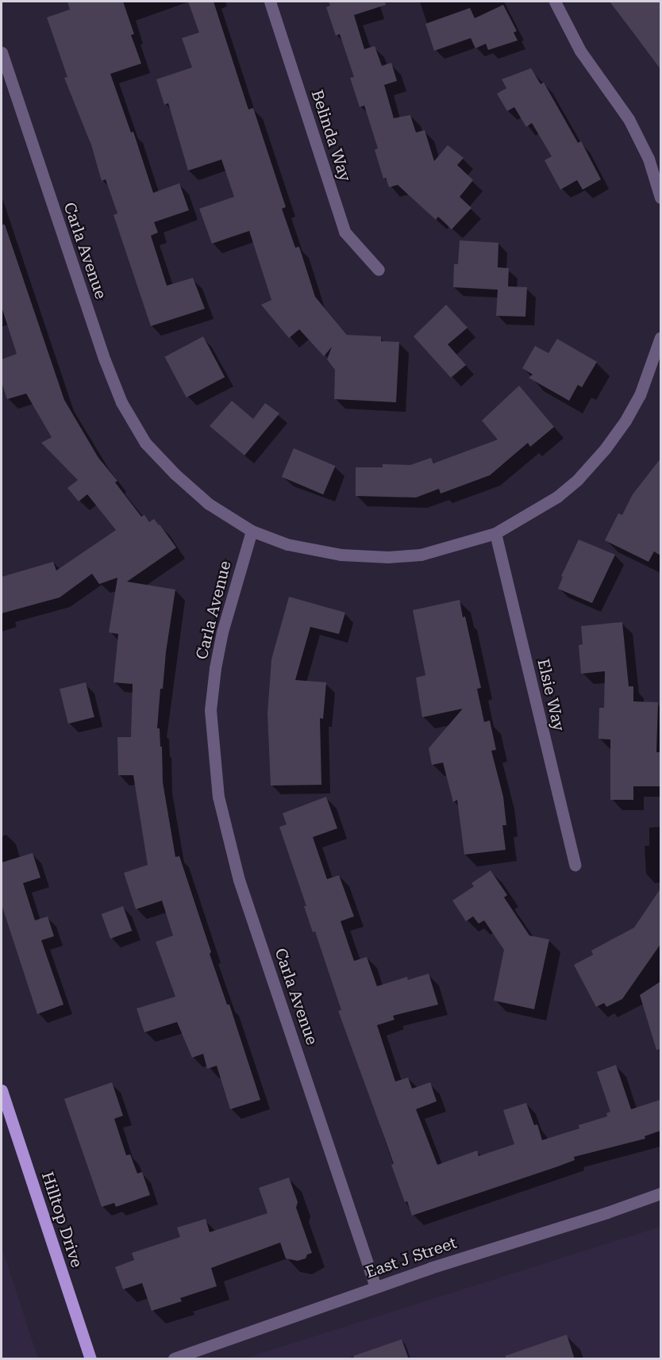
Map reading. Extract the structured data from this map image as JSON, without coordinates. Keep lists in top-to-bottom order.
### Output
{
  "streets": {
    "main road": ["Hilltop Drive"],
    "street": [
      "Belinda Way",
      "Carla Avenue",
      "Elsie Way",
      "East J Street"
    ]
  },
  "crossings": [
    ["Carla Avenue", "East J Street"]
  ]
}
